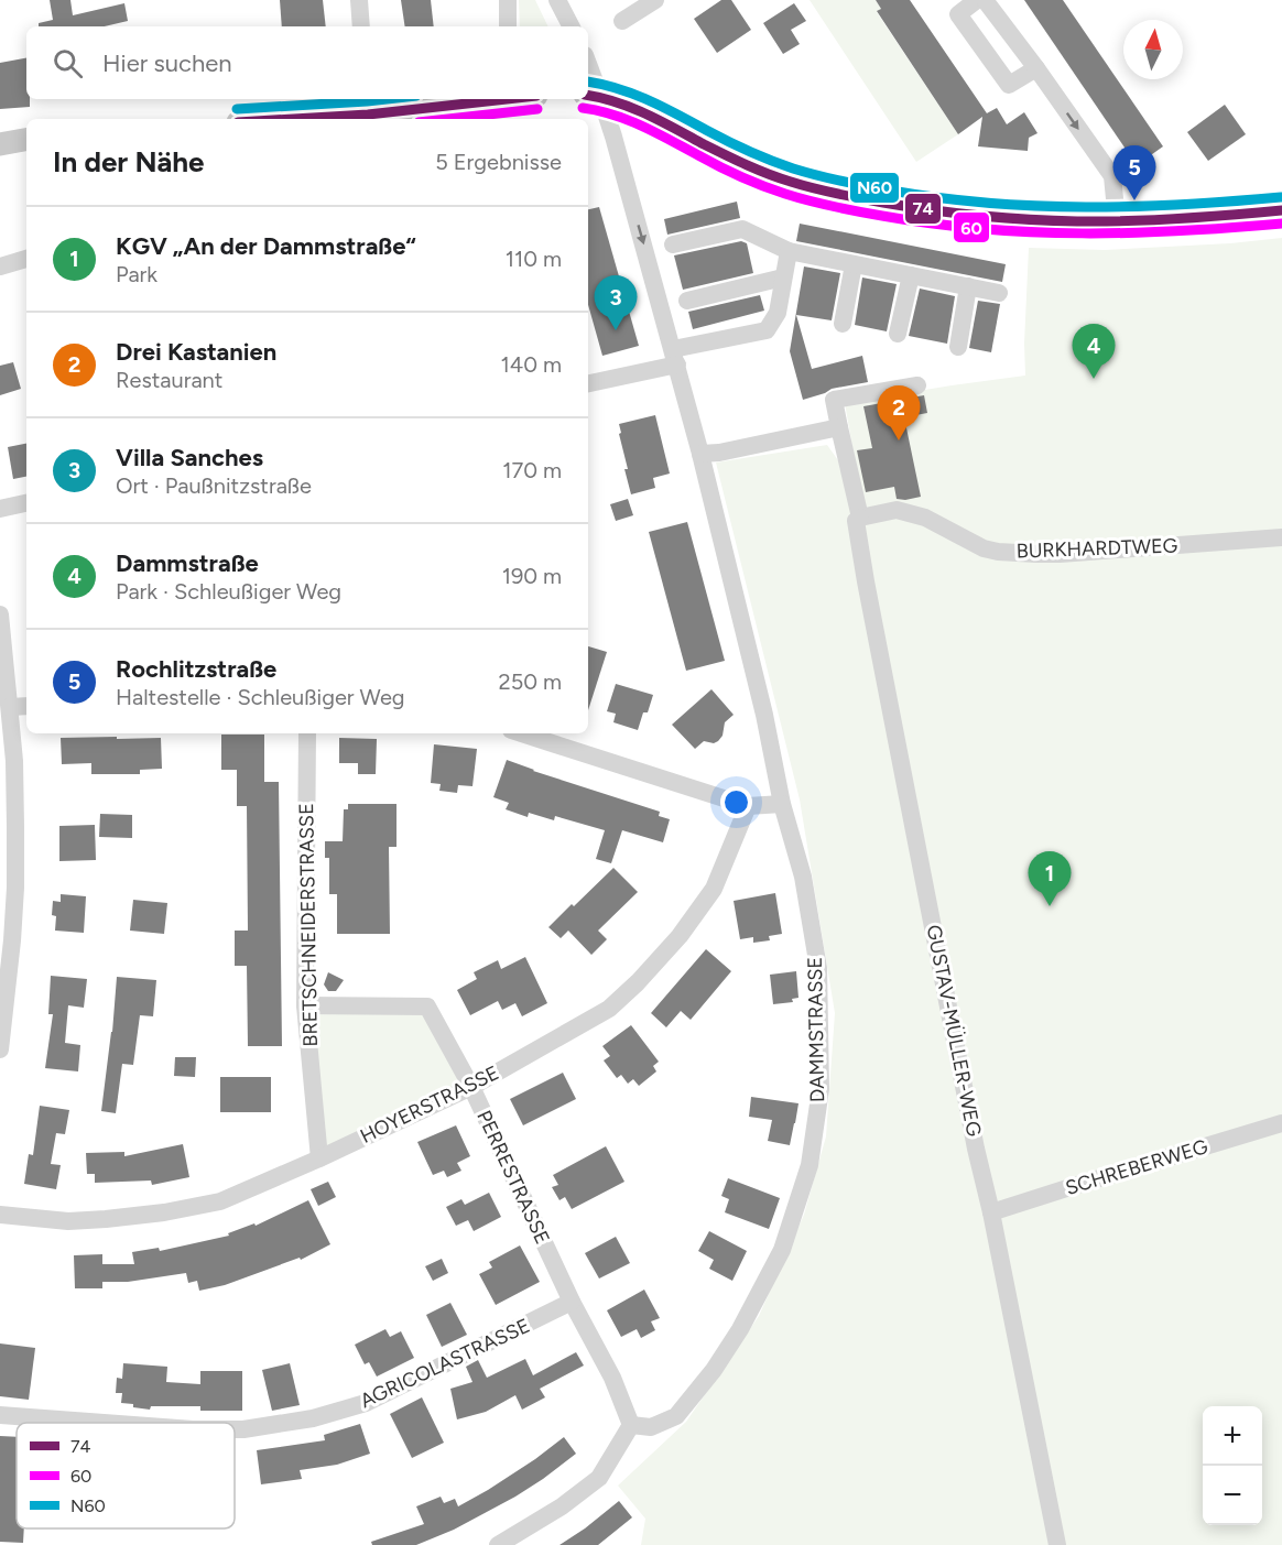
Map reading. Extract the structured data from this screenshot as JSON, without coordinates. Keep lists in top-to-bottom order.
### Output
{
  "streets": {
    "street": [
      "BURKHARDTWEG",
      "BRETSCHNEIDERSTRASSE",
      "DAMMSTRASSE",
      "GUSTAV-MÜLLER-WEG",
      "HOYERSTRASSE",
      "SCHREBERWEG",
      "PERRESTRASSE",
      "AGRICOLASTRASSE"
    ]
  },
  "crossings": [
    ["BURKHARDTWEG", "GUSTAV-MÜLLER-WEG"],
    ["BRETSCHNEIDERSTRASSE", "HOYERSTRASSE"],
    ["BRETSCHNEIDERSTRASSE", "PERRESTRASSE"],
    ["DAMMSTRASSE", "PERRESTRASSE"],
    ["GUSTAV-MÜLLER-WEG", "SCHREBERWEG"],
    ["HOYERSTRASSE", "PERRESTRASSE"],
    ["PERRESTRASSE", "AGRICOLASTRASSE"]
  ],
  "lines": ["transit line N60", "transit line 74", "transit line 60"],
  "legend": ["74", "60", "N60"],
  "north": "top",
  "page": {
    "search": "Hier suchen",
    "heading": ["In der Nähe", "5 Ergebnisse"],
    "pins": [
      "5",
      "3",
      "4",
      "2",
      "1"
    ],
    "list": [
      {
        "mark": "1",
        "name": "KGV „An der Dammstraße“",
        "note": "Park",
        "value": "110 m"
      },
      {
        "mark": "2",
        "name": "Drei Kastanien",
        "note": "Restaurant",
        "value": "140 m"
      },
      {
        "mark": "3",
        "name": "Villa Sanches",
        "note": "Ort · Paußnitzstraße",
        "value": "170 m"
      },
      {
        "mark": "4",
        "name": "Dammstraße",
        "note": "Park · Schleußiger Weg",
        "value": "190 m"
      },
      {
        "mark": "5",
        "name": "Rochlitzstraße",
        "note": "Haltestelle · Schleußiger Weg",
        "value": "250 m"
      }
    ],
    "map_buttons": ["+", "−"]
  }
}
